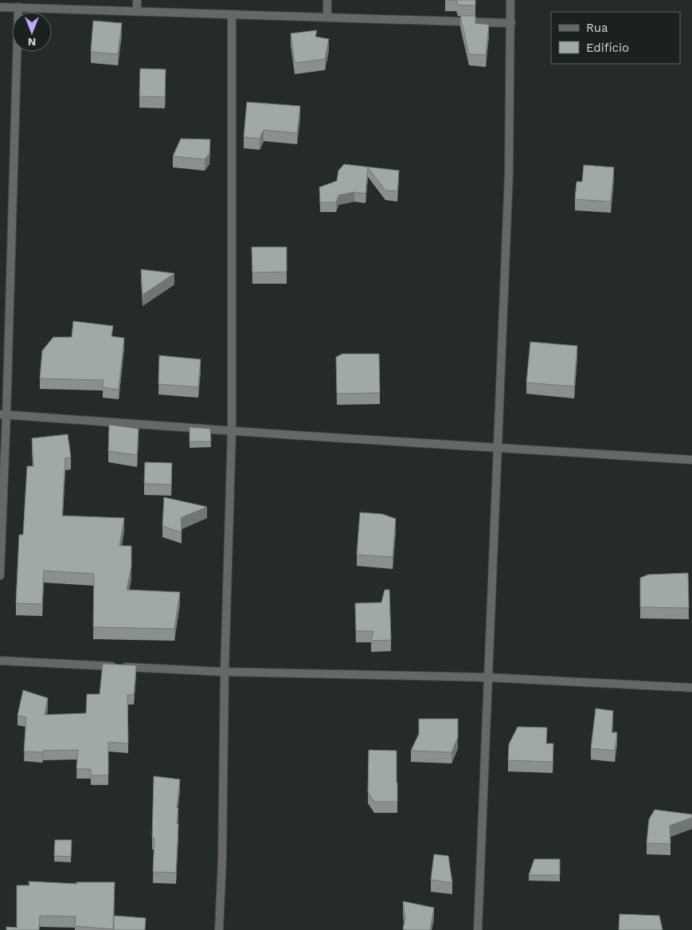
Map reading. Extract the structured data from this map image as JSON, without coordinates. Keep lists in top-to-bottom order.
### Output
{
  "legend": ["Rua", "Edifício"],
  "north": "bottom"
}
